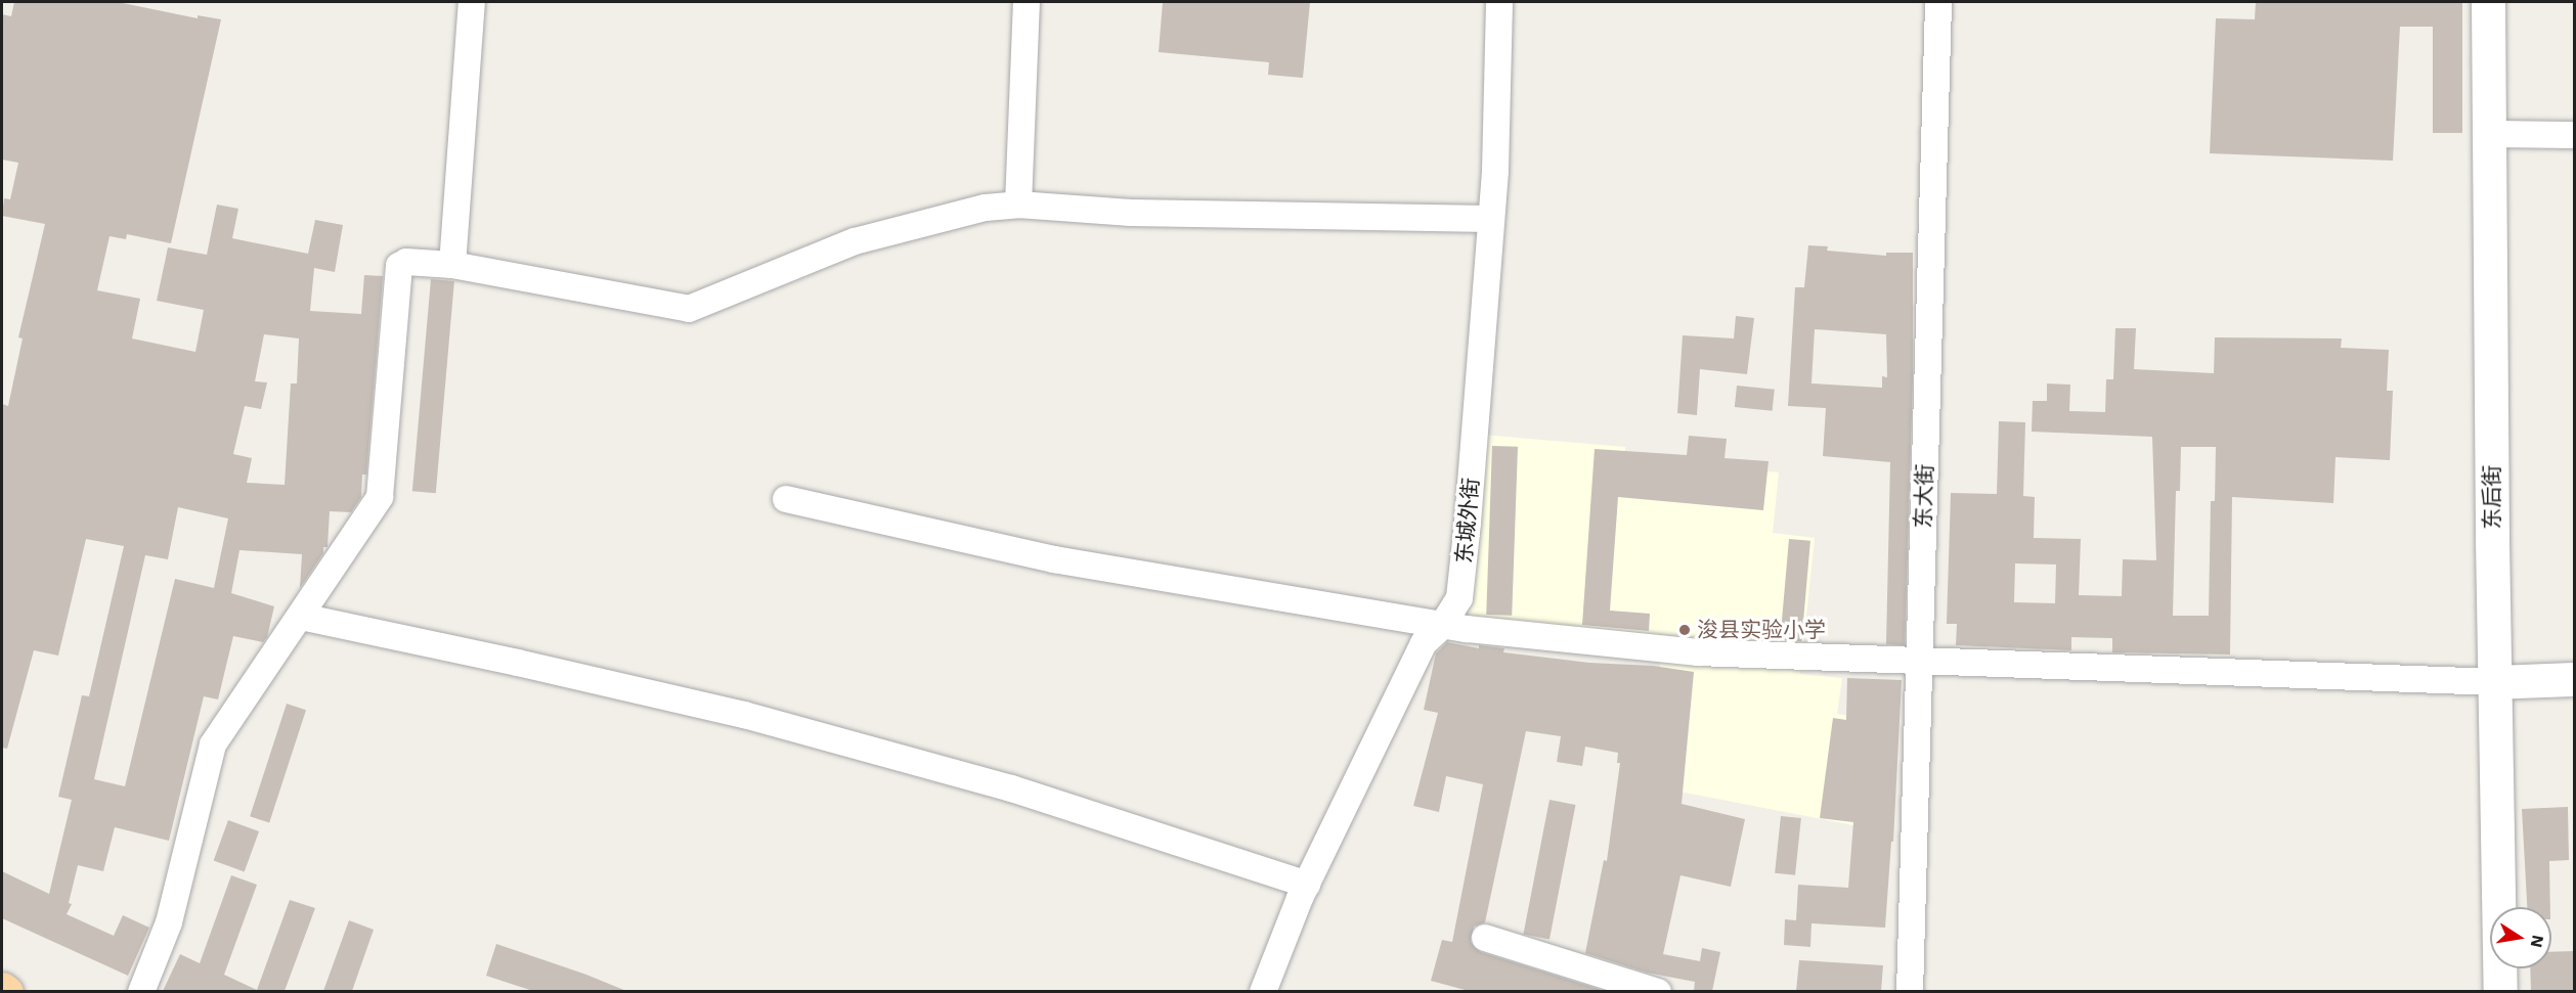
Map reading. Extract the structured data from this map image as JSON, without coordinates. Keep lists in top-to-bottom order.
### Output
{
  "streets": {
    "street": ["东大街", "东后街", "东城外街"]
  },
  "places": ["浚县实验小学"],
  "north": "right"
}
